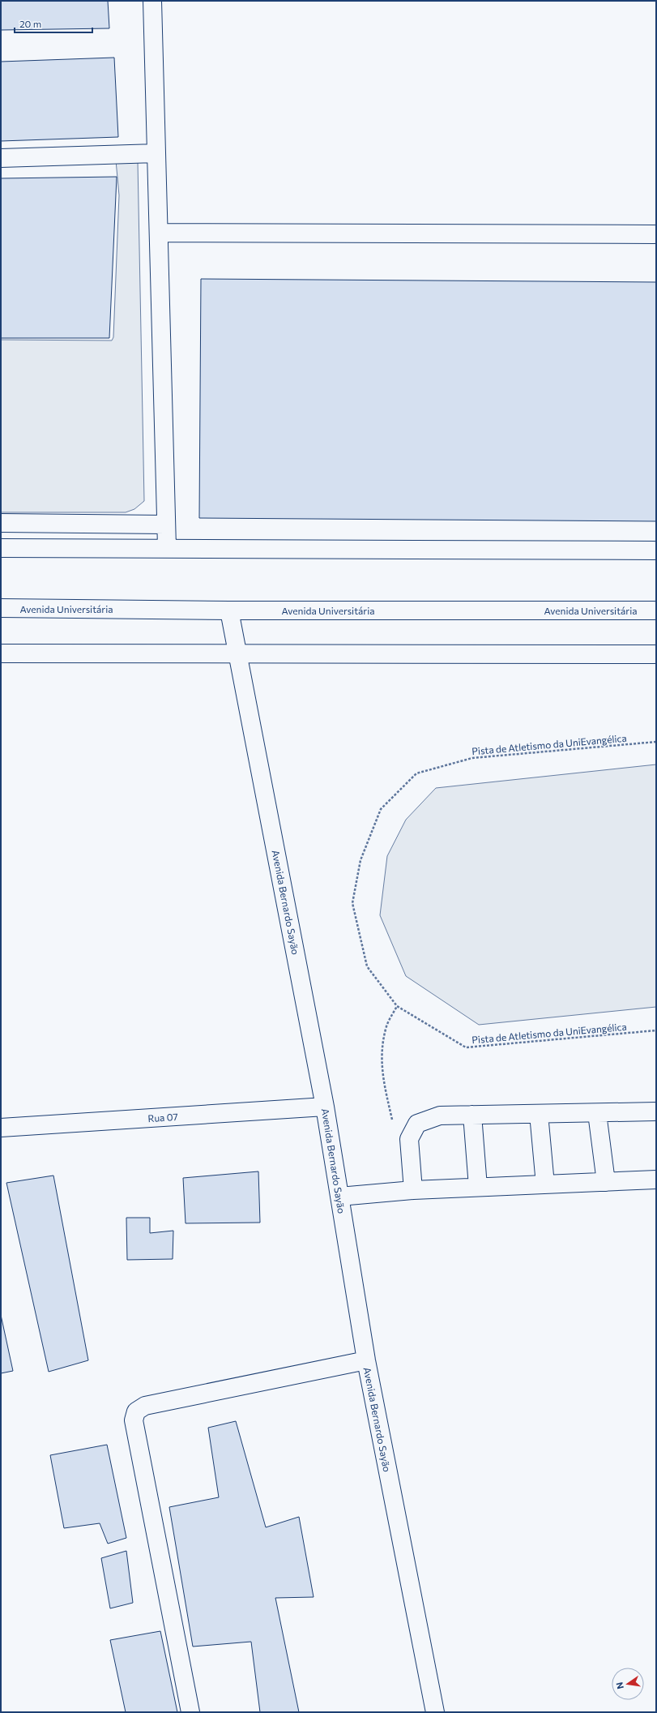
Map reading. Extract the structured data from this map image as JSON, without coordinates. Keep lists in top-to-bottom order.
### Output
{
  "streets": {
    "street": ["Avenida Universitária", "Avenida Bernardo Sayão", "Rua 07"],
    "path": ["Pista de Atletismo da UniEvangélica"]
  },
  "crossings": [
    ["Avenida Universitária", "Avenida Bernardo Sayão"],
    ["Avenida Bernardo Sayão", "Rua 07"]
  ],
  "scale_bar": "20 m",
  "north": "left"
}
